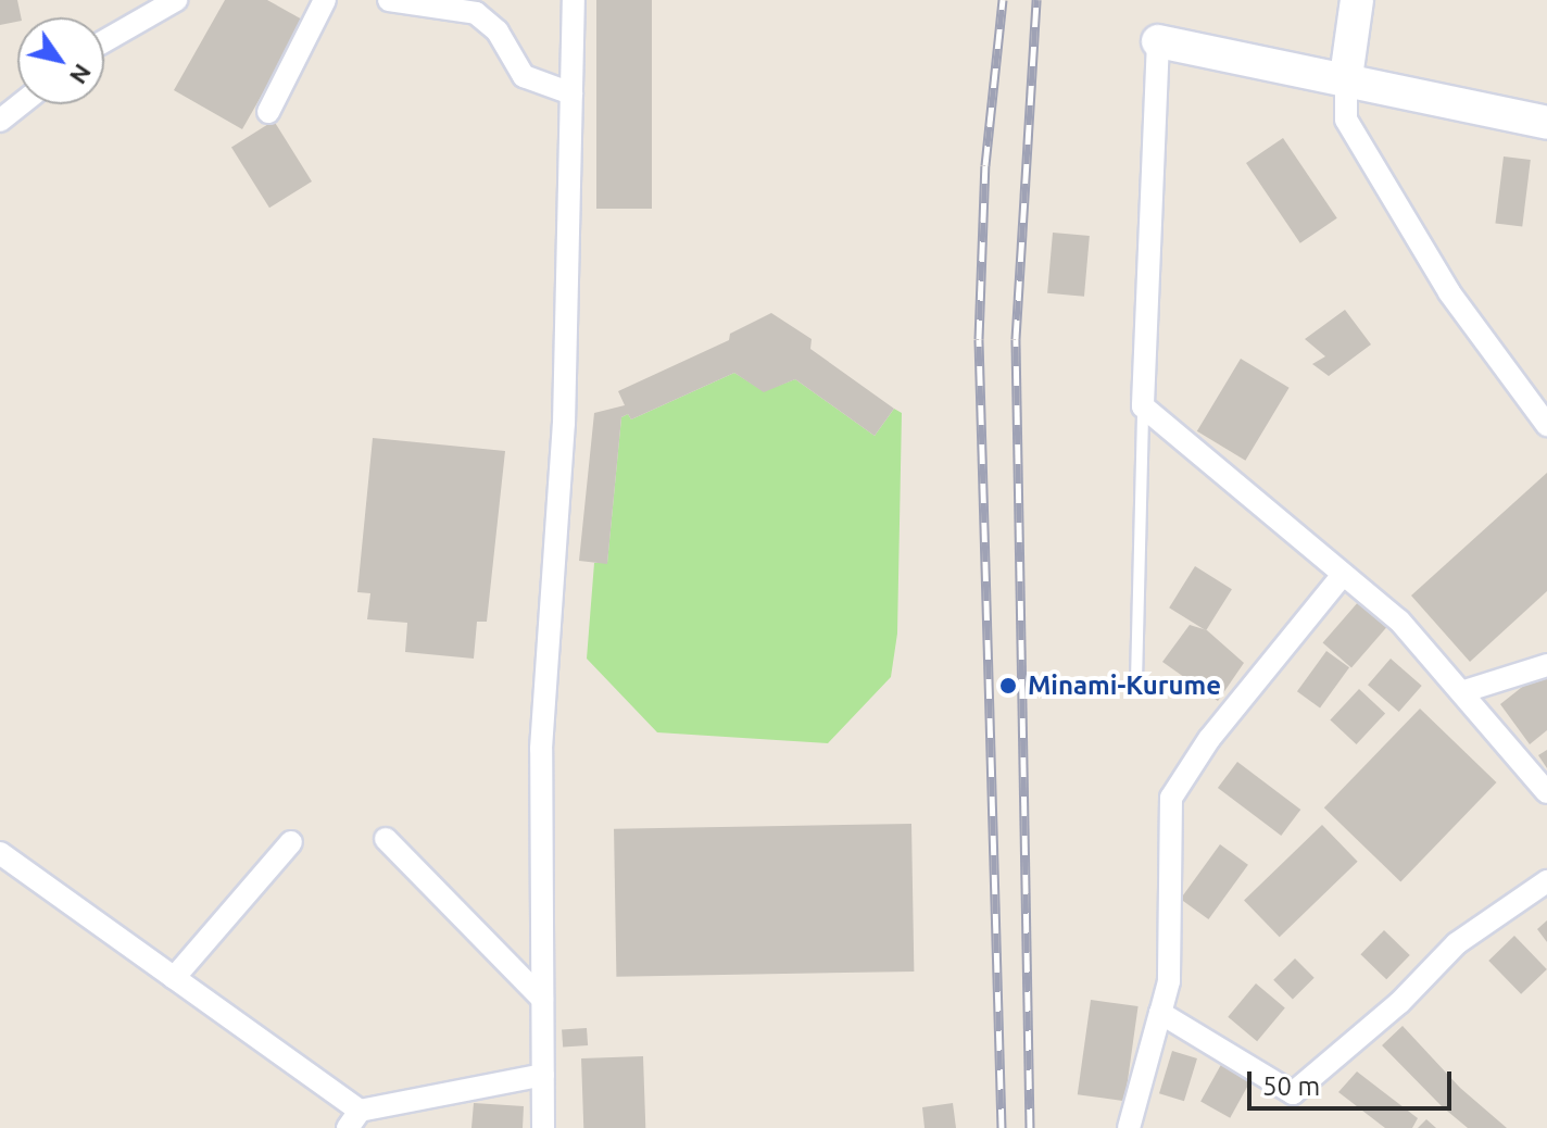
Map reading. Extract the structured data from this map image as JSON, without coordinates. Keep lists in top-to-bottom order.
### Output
{
  "places": ["Minami-Kurume"],
  "scale_bar": "50 m",
  "north": "bottom right"
}
